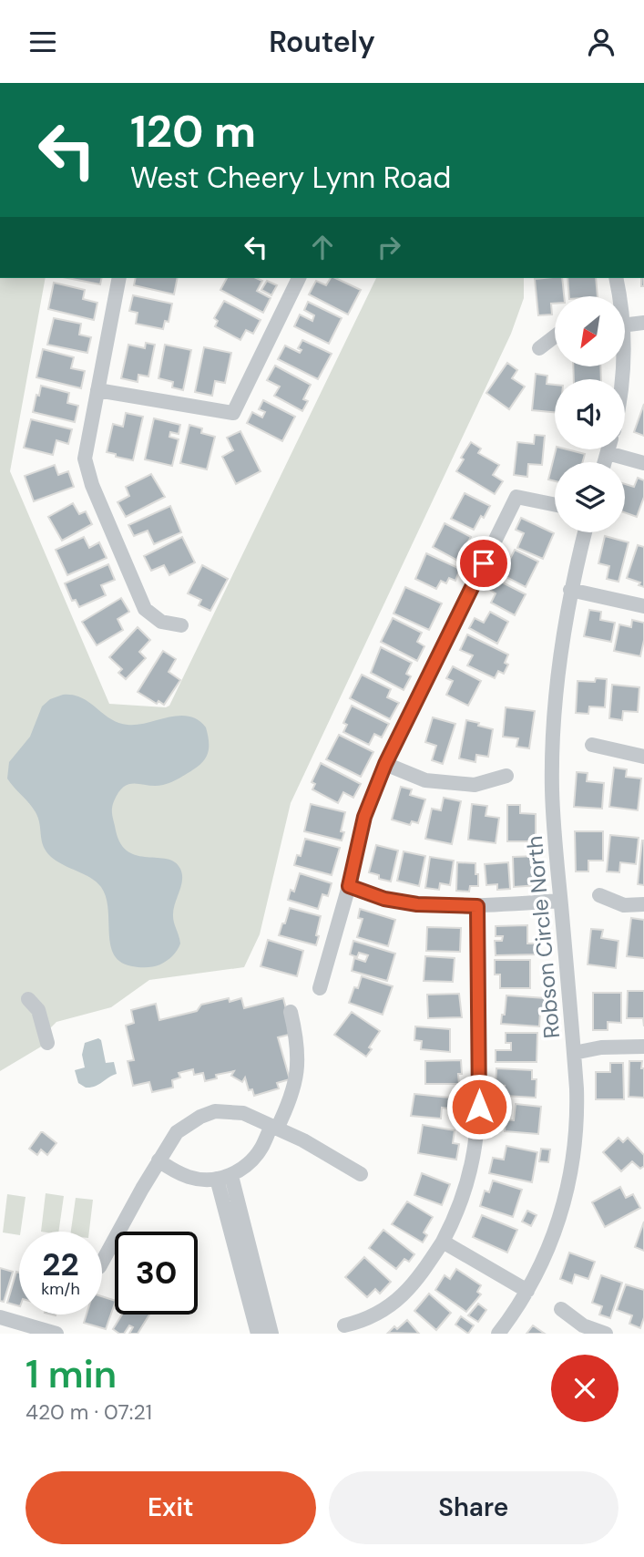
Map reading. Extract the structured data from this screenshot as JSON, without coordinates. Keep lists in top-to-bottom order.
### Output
{
  "streets": {
    "street": ["Robson Circle North"]
  },
  "north": "bottom left",
  "page": {
    "header": "Routely",
    "turn": ["120 m", "West Cheery Lynn Road"],
    "speed": "22 km/h",
    "limit": "30",
    "heading": ["1 min", "420 m · 07:21"],
    "buttons": ["Exit", "Share"]
  }
}
